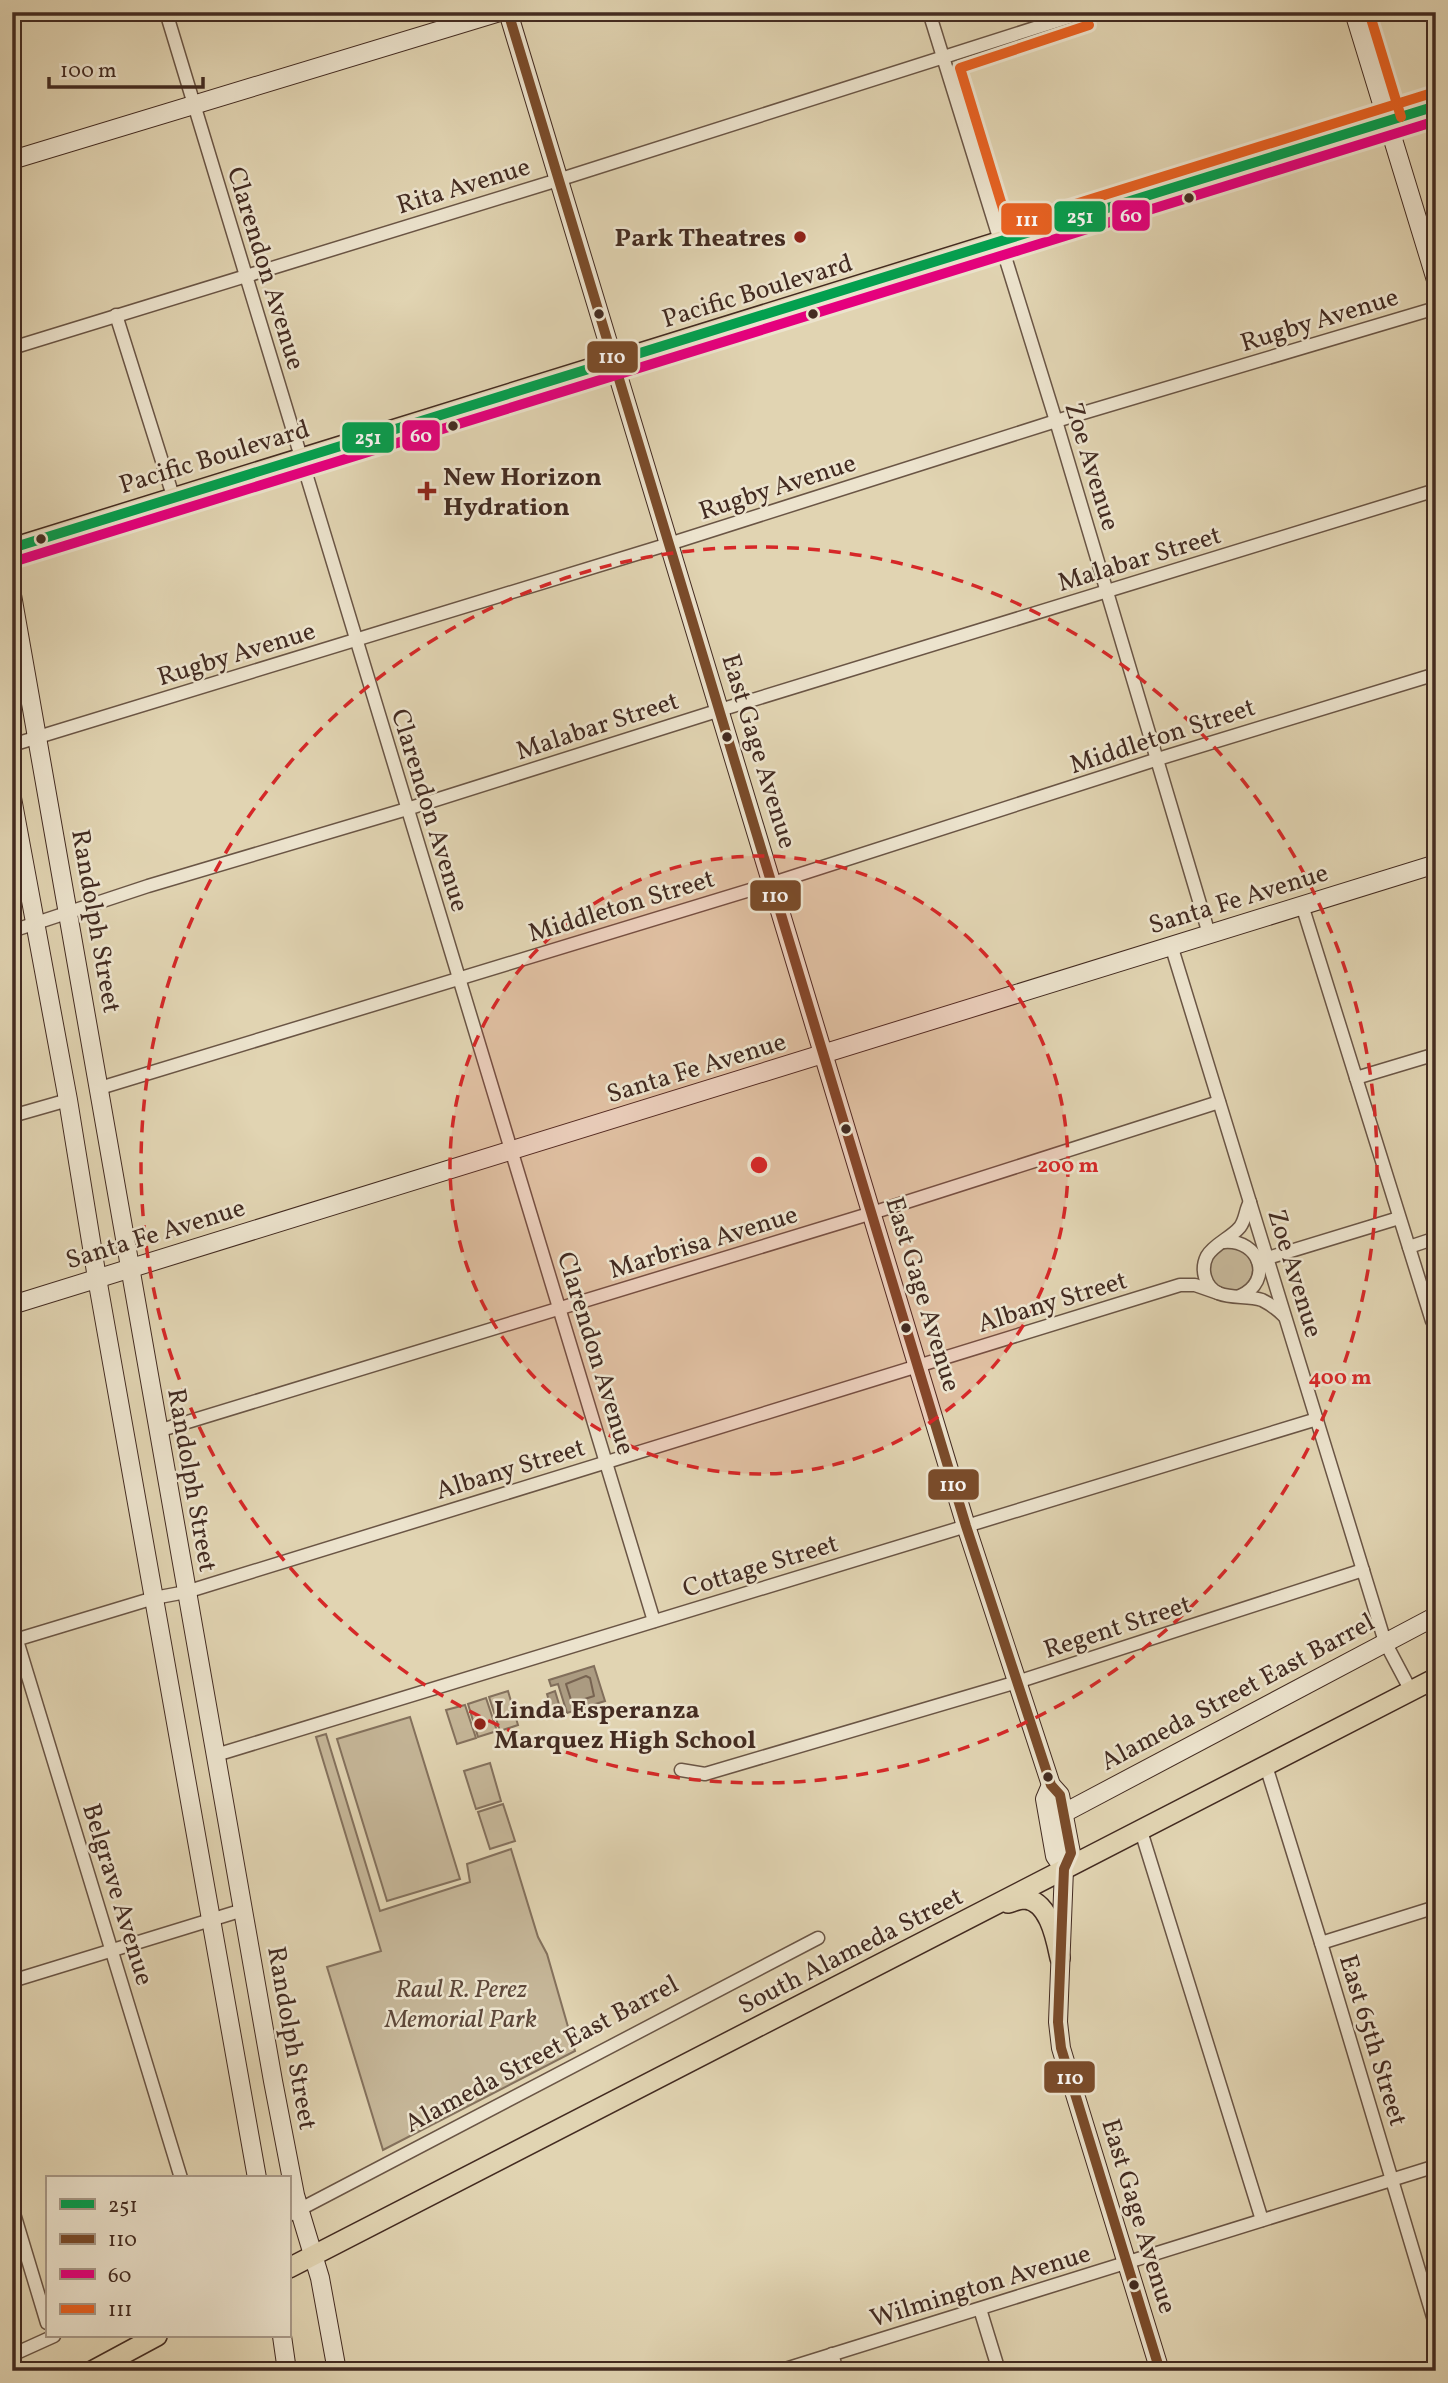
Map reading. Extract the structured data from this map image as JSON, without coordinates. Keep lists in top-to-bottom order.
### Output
{
  "streets": {
    "main road": ["Pacific Boulevard", "South Alameda Street"],
    "street": [
      "Rita Avenue",
      "Clarendon Avenue",
      "Rugby Avenue",
      "Zoe Avenue",
      "Malabar Street",
      "Middleton Street",
      "East Gage Avenue",
      "Santa Fe Avenue",
      "Randolph Street",
      "Marbrisa Avenue",
      "Albany Street",
      "Cottage Street",
      "Regent Street",
      "Alameda Street East Barrel",
      "Belgrave Avenue",
      "East 65th Street",
      "Wilmington Avenue"
    ]
  },
  "crossings": [
    ["Rita Avenue", "Clarendon Avenue"],
    ["Rita Avenue", "Zoe Avenue"],
    ["Rita Avenue", "East Gage Avenue"],
    ["Clarendon Avenue", "Pacific Boulevard"],
    ["Clarendon Avenue", "Rugby Avenue"],
    ["Clarendon Avenue", "Malabar Street"],
    ["Clarendon Avenue", "Middleton Street"],
    ["Clarendon Avenue", "Santa Fe Avenue"],
    ["Clarendon Avenue", "Marbrisa Avenue"],
    ["Clarendon Avenue", "Albany Street"],
    ["Clarendon Avenue", "Cottage Street"],
    ["Pacific Boulevard", "Zoe Avenue"],
    ["Pacific Boulevard", "East Gage Avenue"],
    ["Rugby Avenue", "Zoe Avenue"],
    ["Rugby Avenue", "East Gage Avenue"],
    ["Rugby Avenue", "Randolph Street"],
    ["Zoe Avenue", "Malabar Street"],
    ["Zoe Avenue", "Middleton Street"],
    ["Zoe Avenue", "Santa Fe Avenue"],
    ["Zoe Avenue", "Marbrisa Avenue"],
    ["Zoe Avenue", "Albany Street"],
    ["Zoe Avenue", "Cottage Street"],
    ["Zoe Avenue", "Regent Street"],
    ["Zoe Avenue", "Alameda Street East Barrel"],
    ["Zoe Avenue", "South Alameda Street"],
    ["Malabar Street", "East Gage Avenue"],
    ["Malabar Street", "Randolph Street"],
    ["Middleton Street", "East Gage Avenue"],
    ["Middleton Street", "Randolph Street"],
    ["East Gage Avenue", "Santa Fe Avenue"],
    ["East Gage Avenue", "Marbrisa Avenue"],
    ["East Gage Avenue", "Albany Street"],
    ["East Gage Avenue", "Cottage Street"],
    ["East Gage Avenue", "Regent Street"],
    ["East Gage Avenue", "Alameda Street East Barrel"],
    ["East Gage Avenue", "South Alameda Street"],
    ["East Gage Avenue", "Wilmington Avenue"],
    ["Santa Fe Avenue", "Randolph Street"],
    ["Randolph Street", "Marbrisa Avenue"],
    ["Randolph Street", "Albany Street"],
    ["Randolph Street", "Cottage Street"],
    ["Randolph Street", "Alameda Street East Barrel"],
    ["Randolph Street", "South Alameda Street"],
    ["Albany Street", "Belgrave Avenue"],
    ["South Alameda Street", "East 65th Street"],
    ["East 65th Street", "Wilmington Avenue"]
  ],
  "parks": ["Raul R. Perez Memorial Park"],
  "places": {
    "other": ["Park Theatres", "Linda Esperanza Marquez High School"],
    "health": ["New Horizon Hydration"]
  },
  "lines": [
    "transit line 110",
    "transit line 111",
    "transit line 251",
    "transit line 60"
  ],
  "legend": [
    "251",
    "110",
    "60",
    "111"
  ],
  "scale_bar": "100 m",
  "rings": ["200 m", "400 m"]
}
